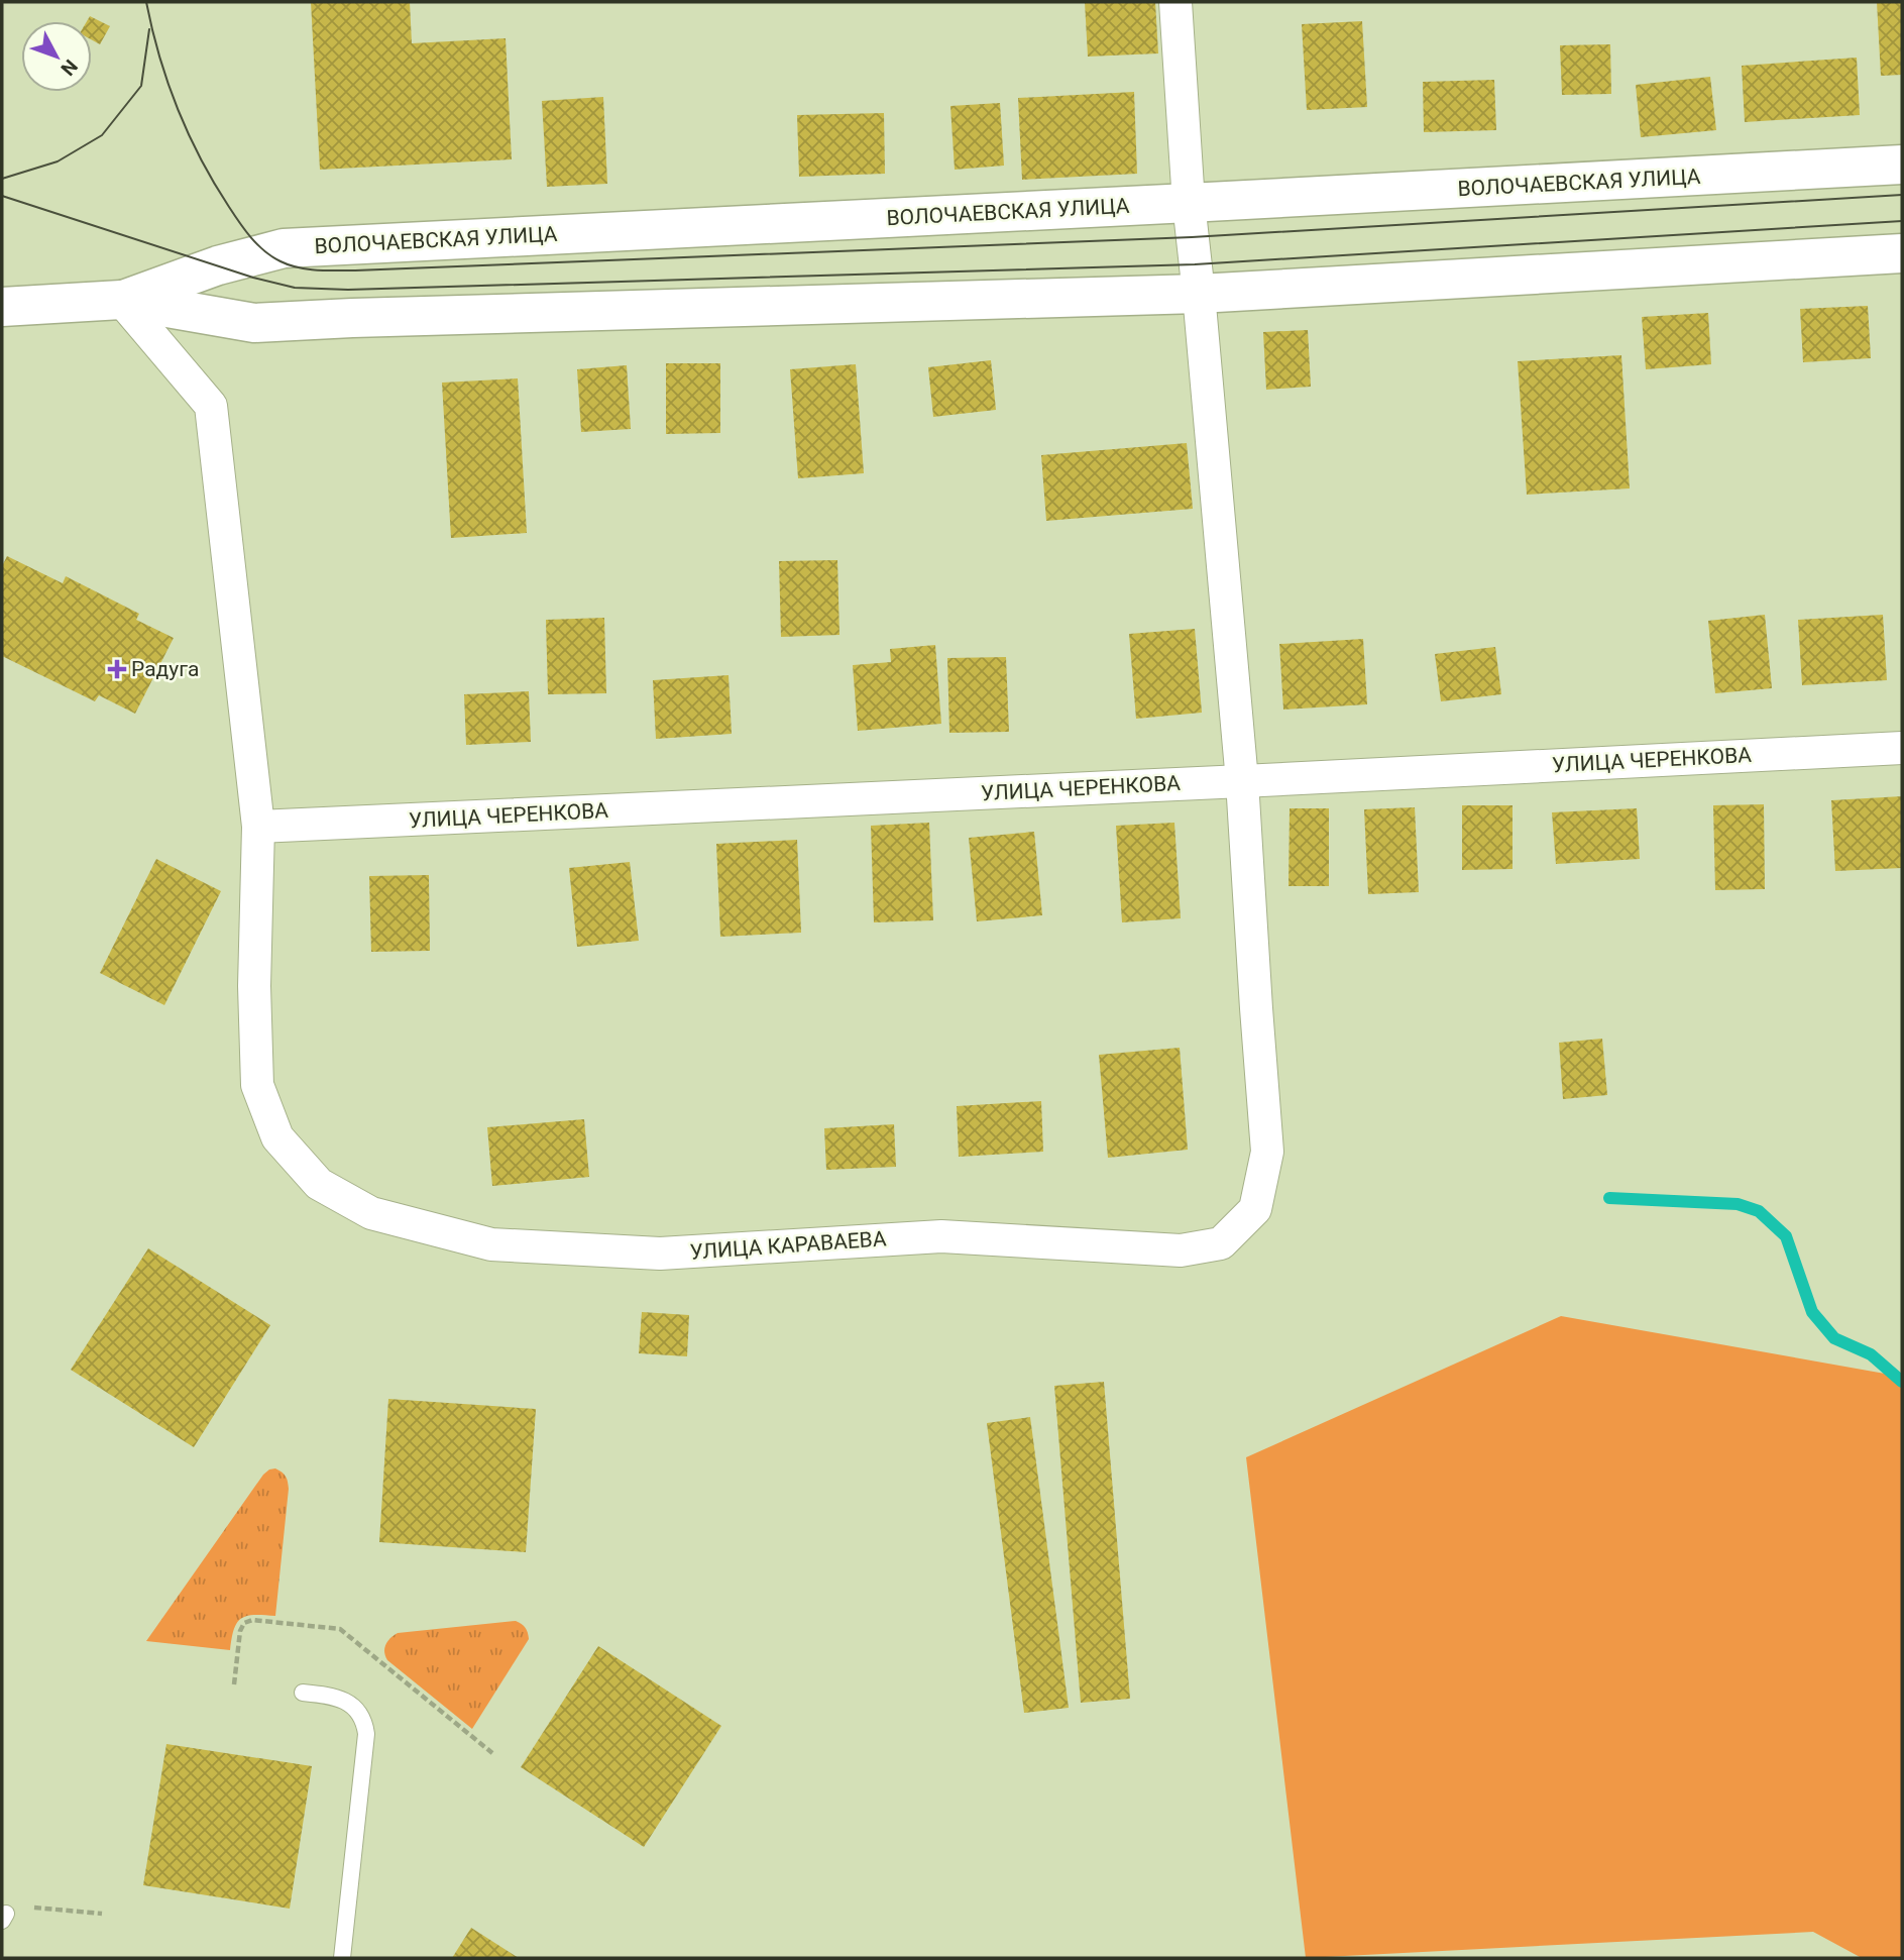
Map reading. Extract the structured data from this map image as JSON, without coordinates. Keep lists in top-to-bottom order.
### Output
{
  "streets": {
    "main road": ["ВОЛОЧАЕВСКАЯ УЛИЦА"],
    "street": ["УЛИЦА ЧЕРЕНКОВА", "УЛИЦА КАРАВАЕВА"]
  },
  "crossings": [
    ["ВОЛОЧАЕВСКАЯ УЛИЦА", "УЛИЦА КАРАВАЕВА"],
    ["УЛИЦА ЧЕРЕНКОВА", "УЛИЦА КАРАВАЕВА"]
  ],
  "places": {
    "health": ["Радуга"]
  },
  "north": "bottom right"
}
